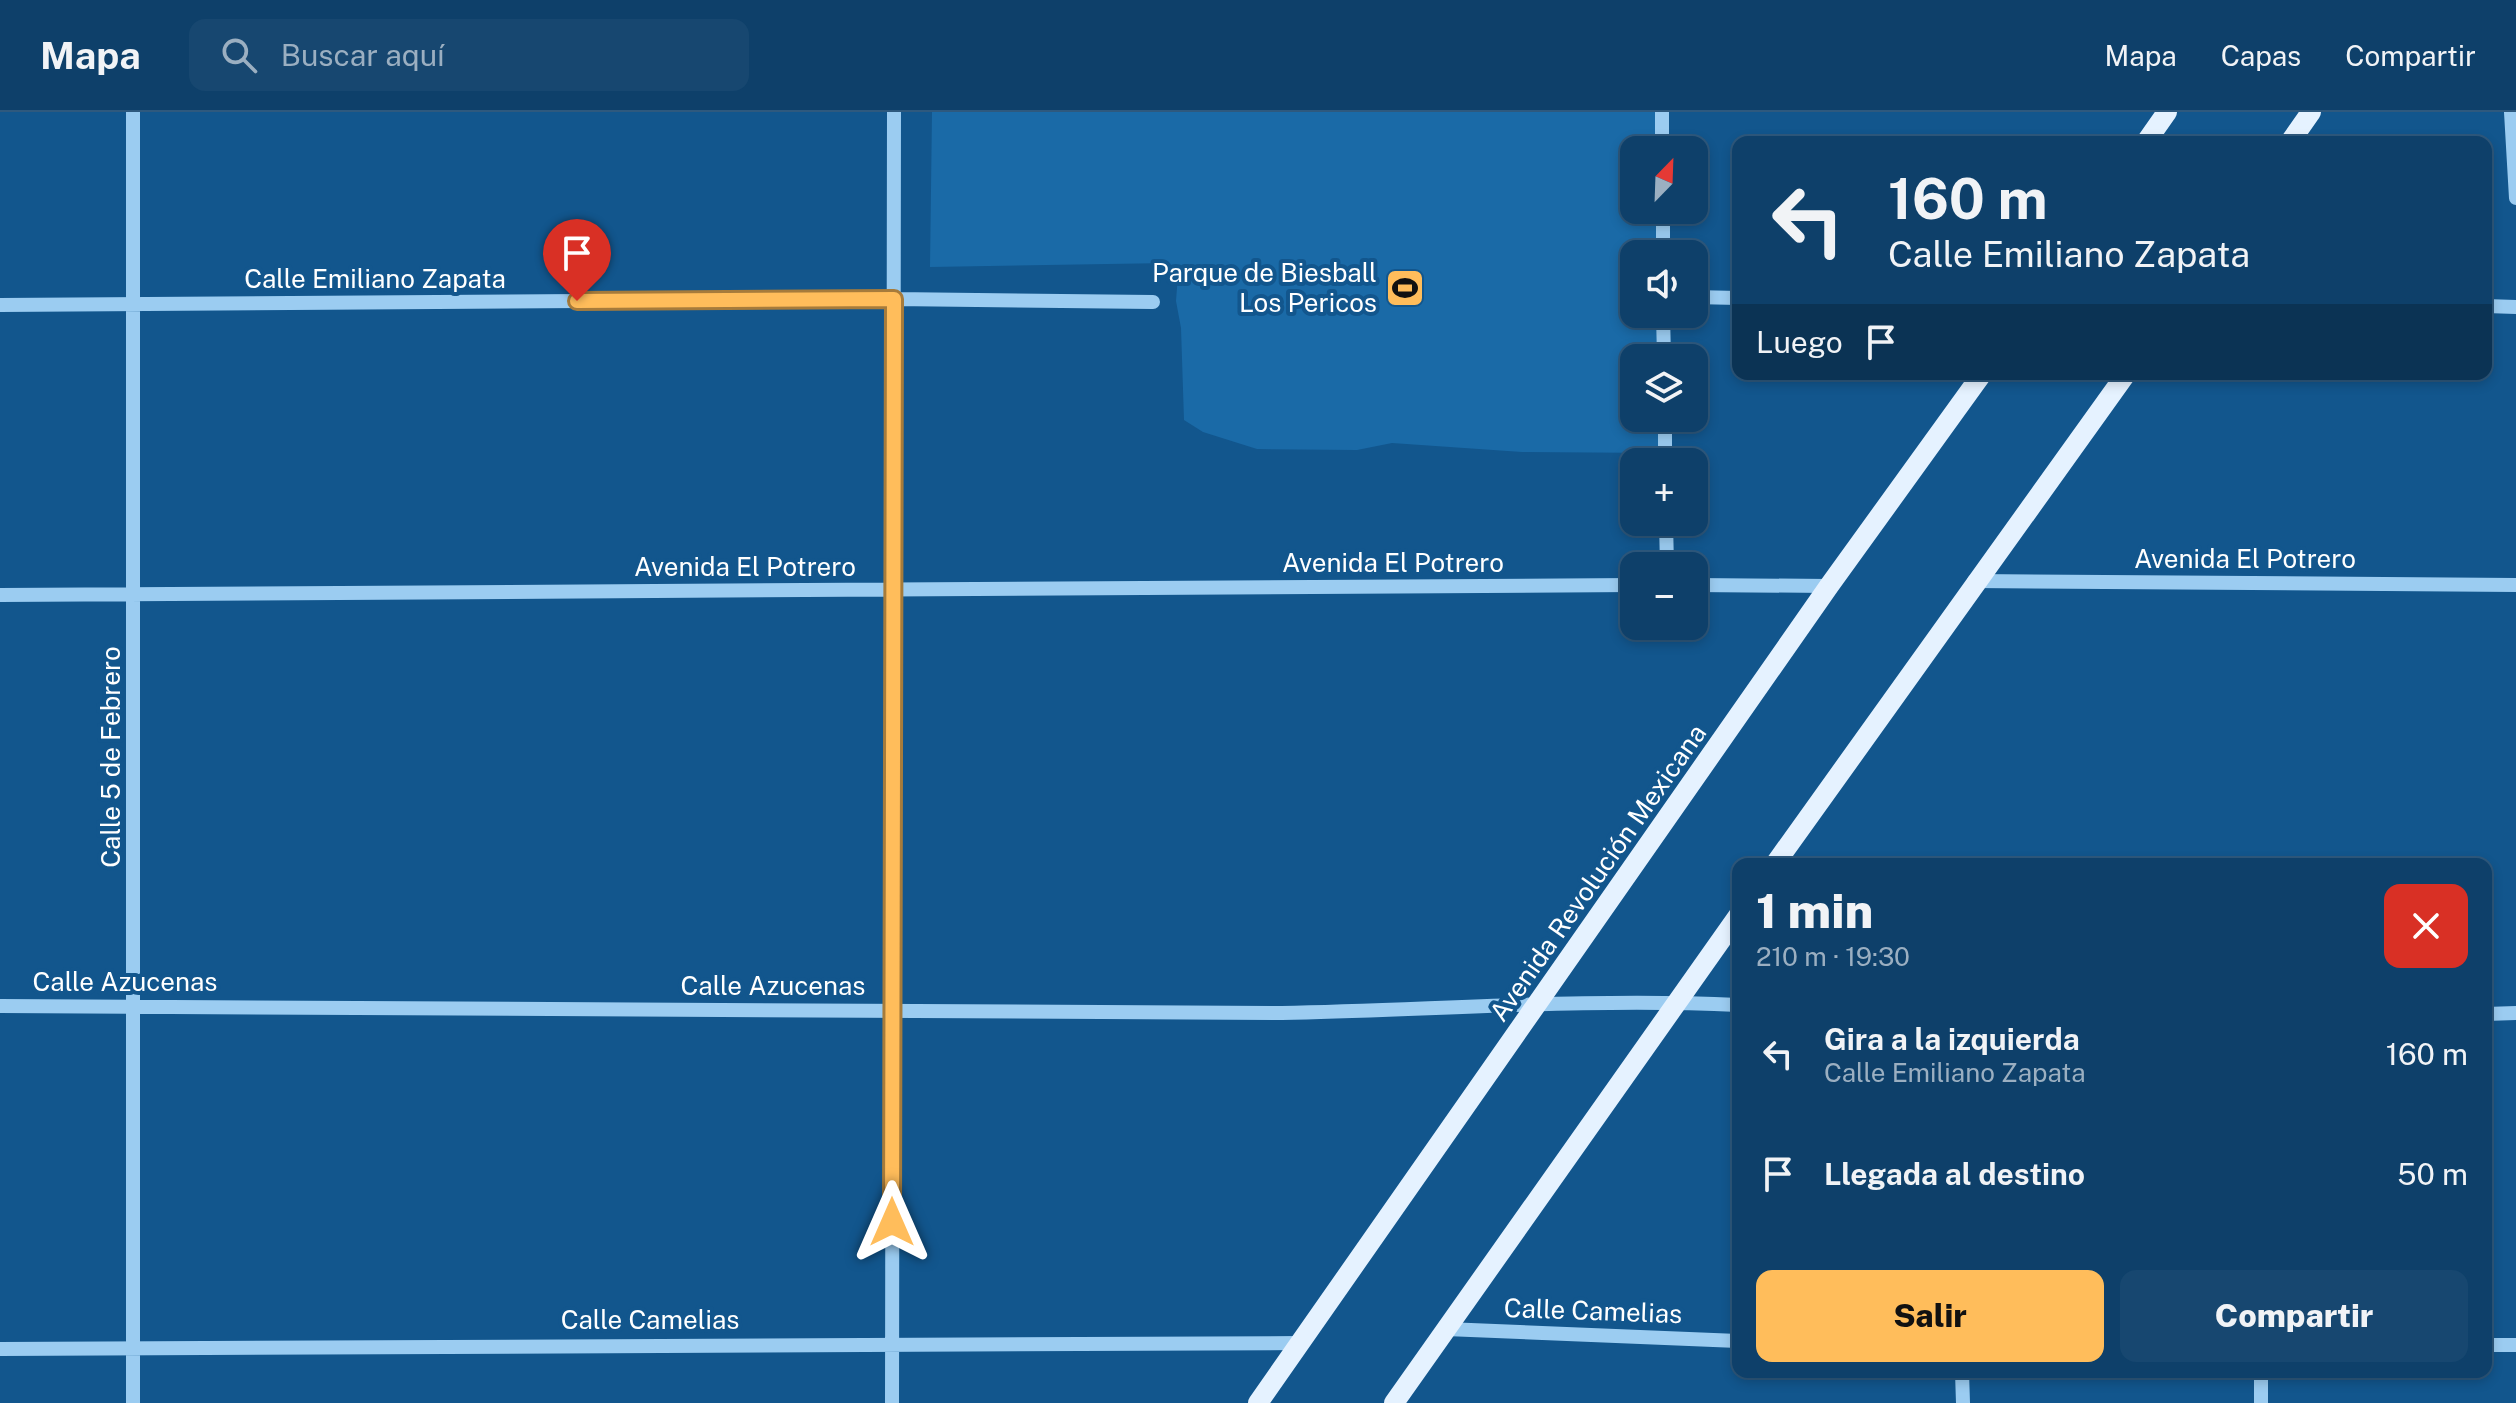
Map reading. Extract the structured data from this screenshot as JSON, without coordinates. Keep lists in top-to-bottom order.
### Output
{
  "streets": {
    "main road": ["Avenida Revolución Mexicana"],
    "street": [
      "Calle Emiliano Zapata",
      "Avenida El Potrero",
      "Calle 5 de Febrero",
      "Calle Azucenas",
      "Calle Camelias"
    ]
  },
  "crossings": [
    ["Calle Emiliano Zapata", "Calle 5 de Febrero"],
    ["Avenida El Potrero", "Calle 5 de Febrero"],
    ["Calle 5 de Febrero", "Calle Azucenas"],
    ["Calle 5 de Febrero", "Calle Camelias"],
    ["Avenida Revolución Mexicana", "Calle Azucenas"],
    ["Avenida Revolución Mexicana", "Calle Camelias"]
  ],
  "places": {
    "sports": ["Parque de Biesball Los Pericos"]
  },
  "north": "top right",
  "page": {
    "header": "Mapa",
    "search": "Buscar aquí",
    "nav": ["Mapa", "Capas", "Compartir"],
    "map_buttons": ["+", "−"],
    "turn": ["160 m", "Calle Emiliano Zapata"],
    "then": "Luego",
    "heading": ["1 min", "210 m · 19:30"],
    "list": [
      {
        "name": "Gira a la izquierda",
        "note": "Calle Emiliano Zapata",
        "value": "160 m"
      },
      {
        "name": "Llegada al destino",
        "value": "50 m"
      }
    ],
    "buttons": ["Salir", "Compartir"]
  }
}
